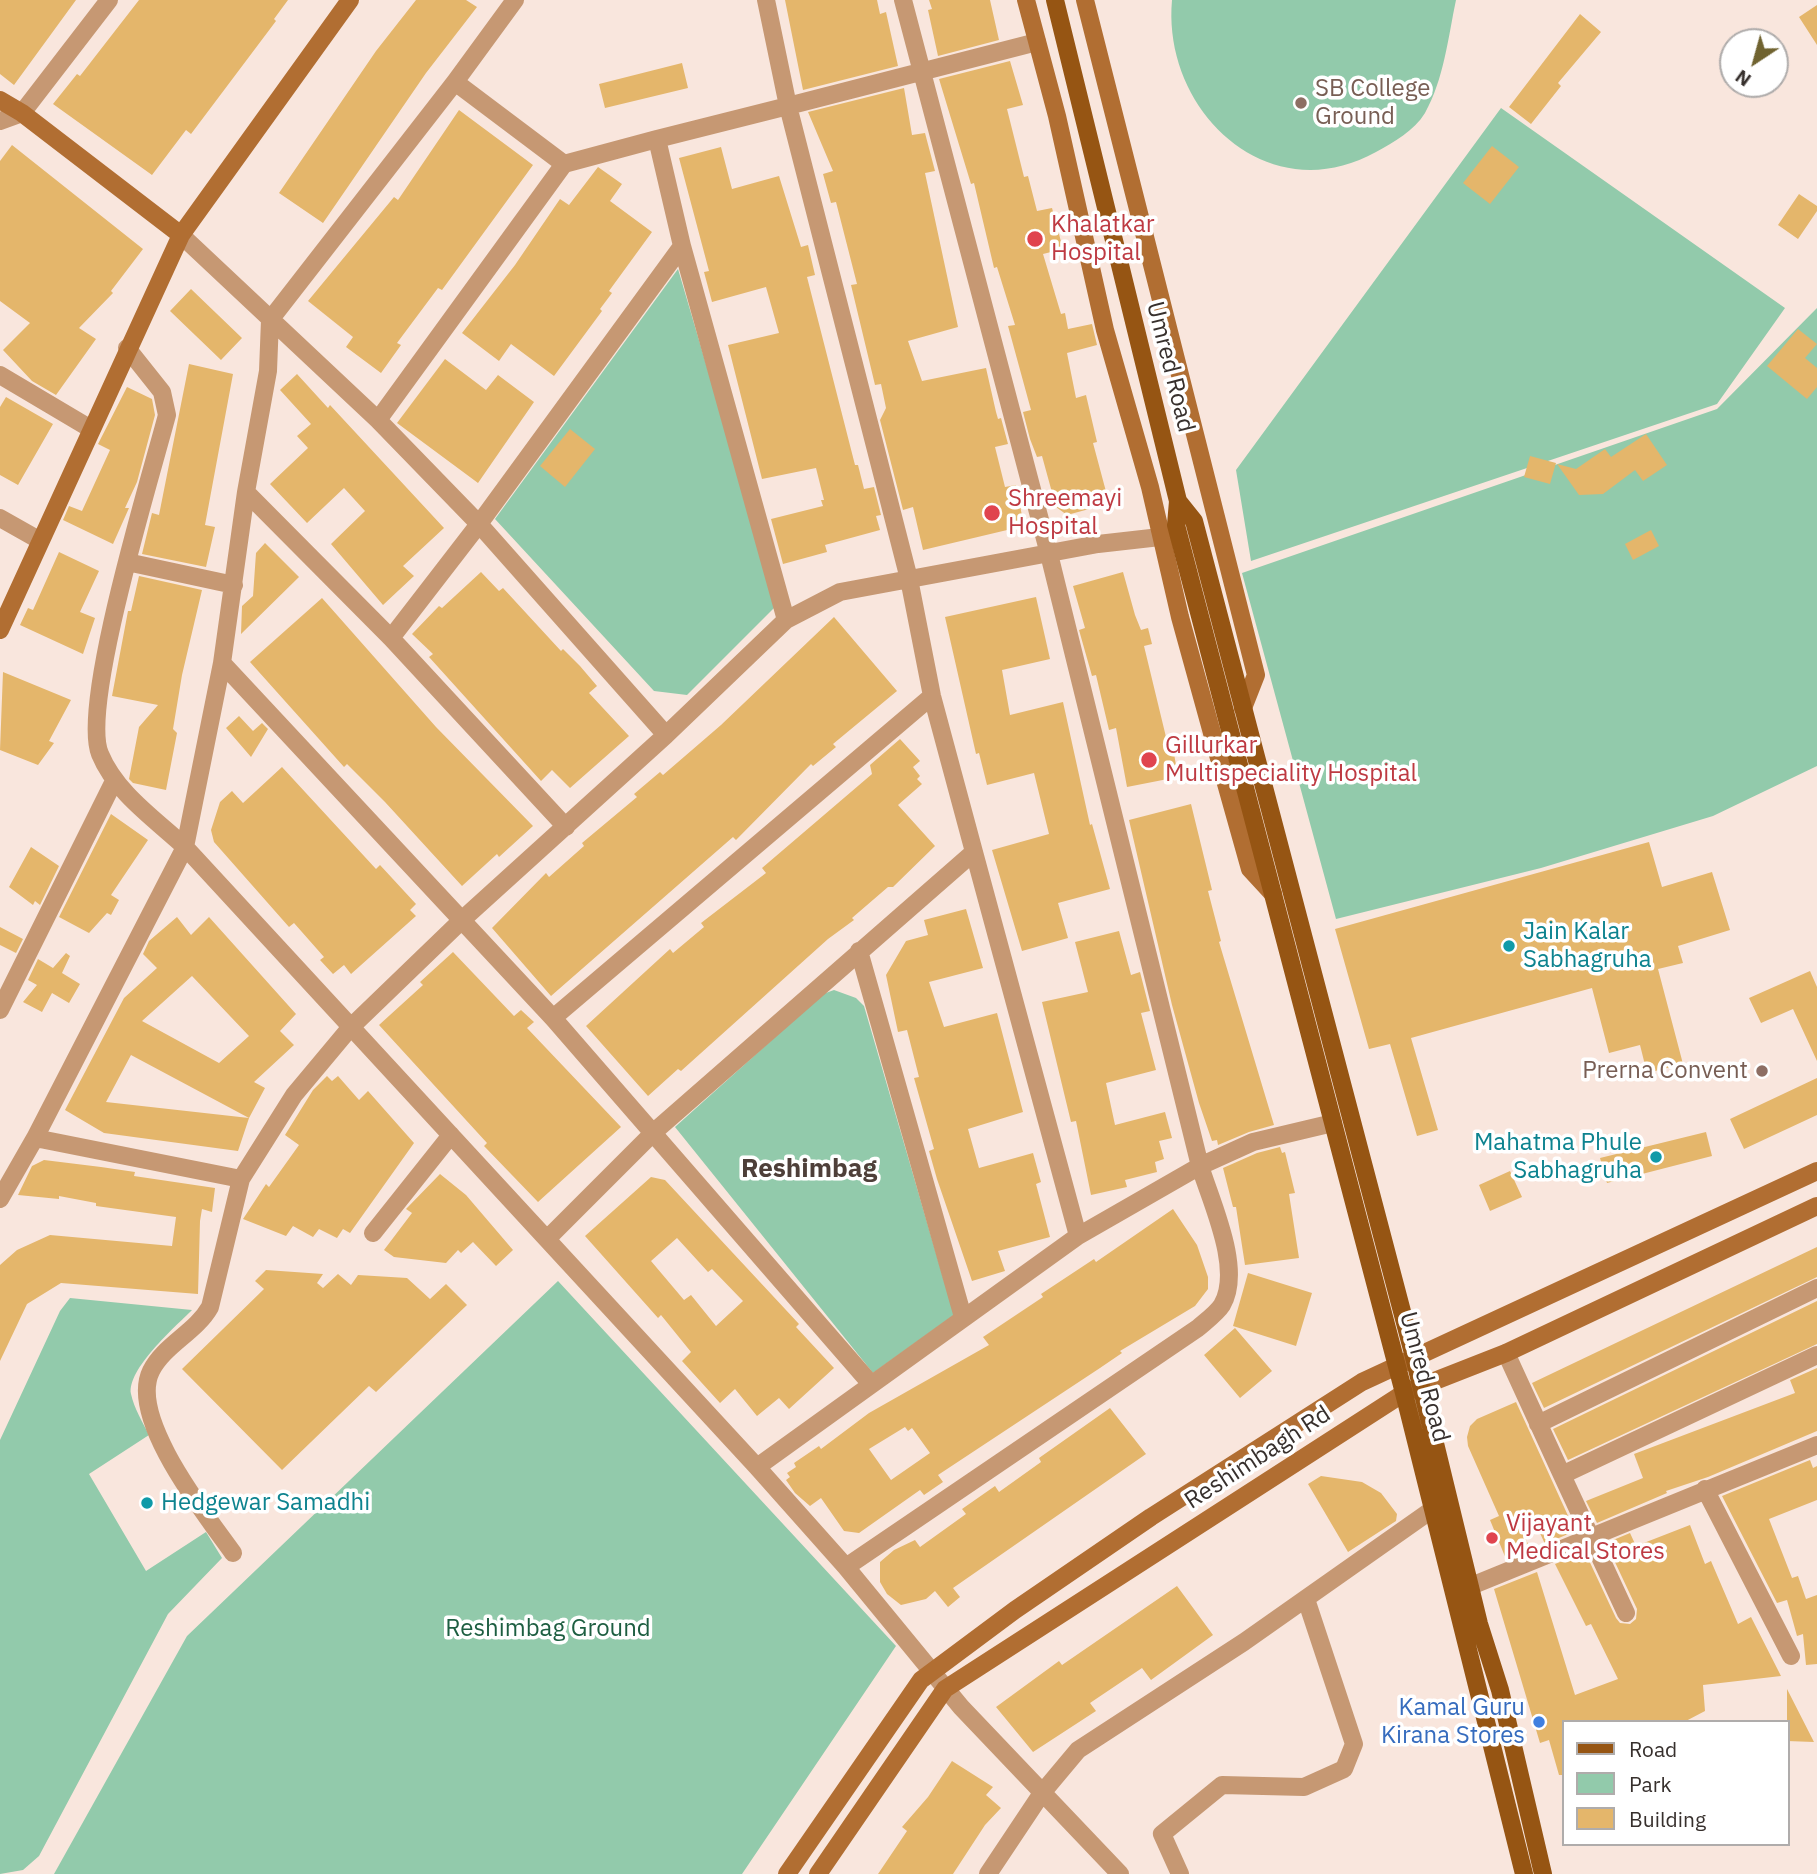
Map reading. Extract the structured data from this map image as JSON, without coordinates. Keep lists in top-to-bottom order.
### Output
{
  "streets": {
    "main road": ["Umred Road"],
    "street": ["Reshimbagh Rd"]
  },
  "crossings": [
    ["Umred Road", "Reshimbagh Rd"]
  ],
  "districts": ["Reshimbag"],
  "parks": ["Reshimbag Ground"],
  "places": [
    "SB College Ground",
    "Khalatkar Hospital",
    "Shreemayi Hospital",
    "Gillurkar Multispeciality Hospital",
    "Jain Kalar Sabhagruha",
    "Prerna Convent",
    "Mahatma Phule Sabhagruha",
    "Hedgewar Samadhi",
    "Vijayant Medical Stores",
    "Kamal Guru Kirana Stores"
  ],
  "legend": ["Road", "Park", "Building"],
  "north": "bottom left"
}
